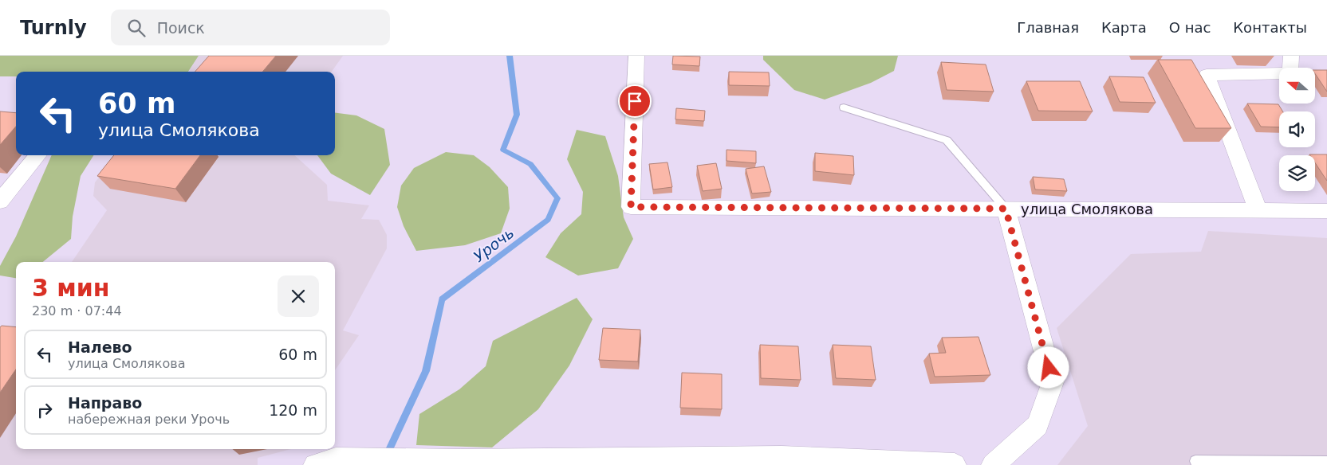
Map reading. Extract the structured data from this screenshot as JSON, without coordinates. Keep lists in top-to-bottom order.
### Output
{
  "streets": {
    "street": ["улица Смолякова"]
  },
  "water": ["Урочь"],
  "north": "left",
  "page": {
    "header": "Turnly",
    "search": "Поиск",
    "nav": [
      "Главная",
      "Карта",
      "О нас",
      "Контакты"
    ],
    "turn": ["60 m", "улица Смолякова"],
    "heading": ["3 мин", "230 m · 07:44"],
    "list": [
      {
        "name": "Налево",
        "note": "улица Смолякова",
        "value": "60 m"
      },
      {
        "name": "Направо",
        "note": "набережная реки Урочь",
        "value": "120 m"
      }
    ]
  }
}
